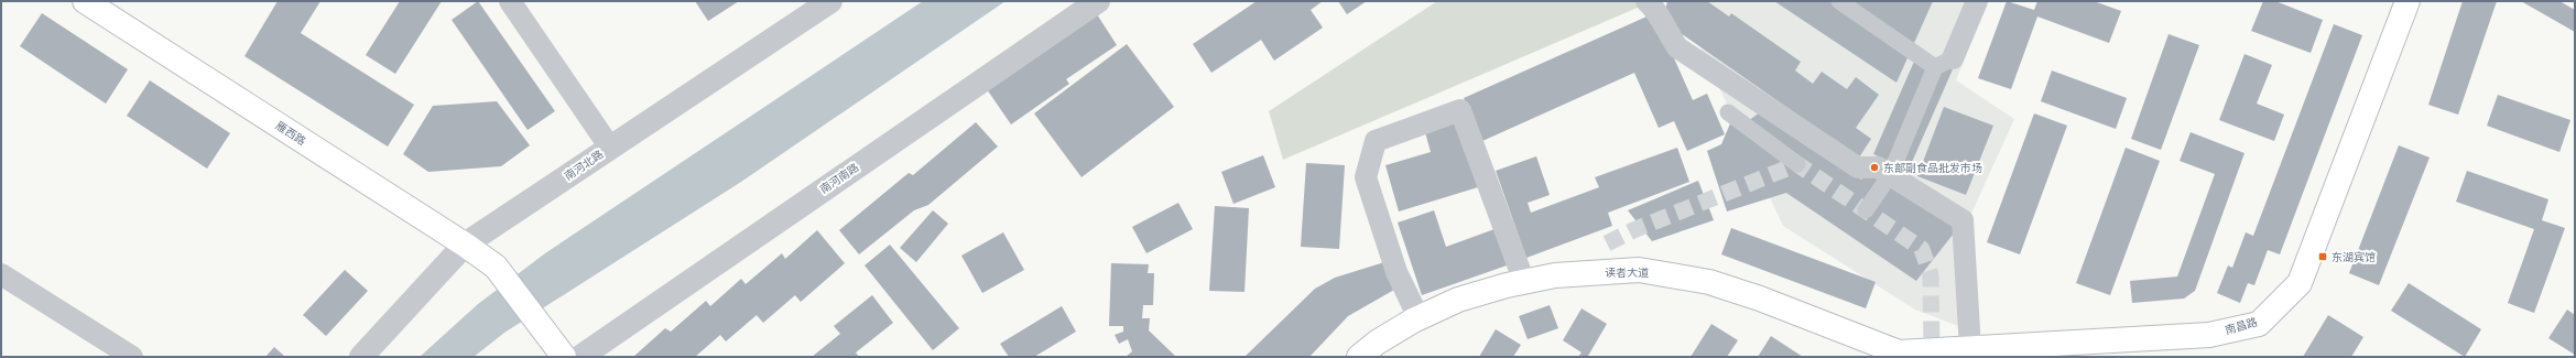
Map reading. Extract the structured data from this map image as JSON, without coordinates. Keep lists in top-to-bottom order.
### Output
{
  "streets": {
    "main road": ["雁西路", "读者大道", "南昌路"],
    "street": ["南河北路", "南河南路"]
  },
  "crossings": [
    ["雁西路", "南河北路"],
    ["读者大道", "南昌路"]
  ],
  "places": {
    "other": ["东部副食品批发市场"],
    "transit": ["东湖宾馆"]
  }
}
